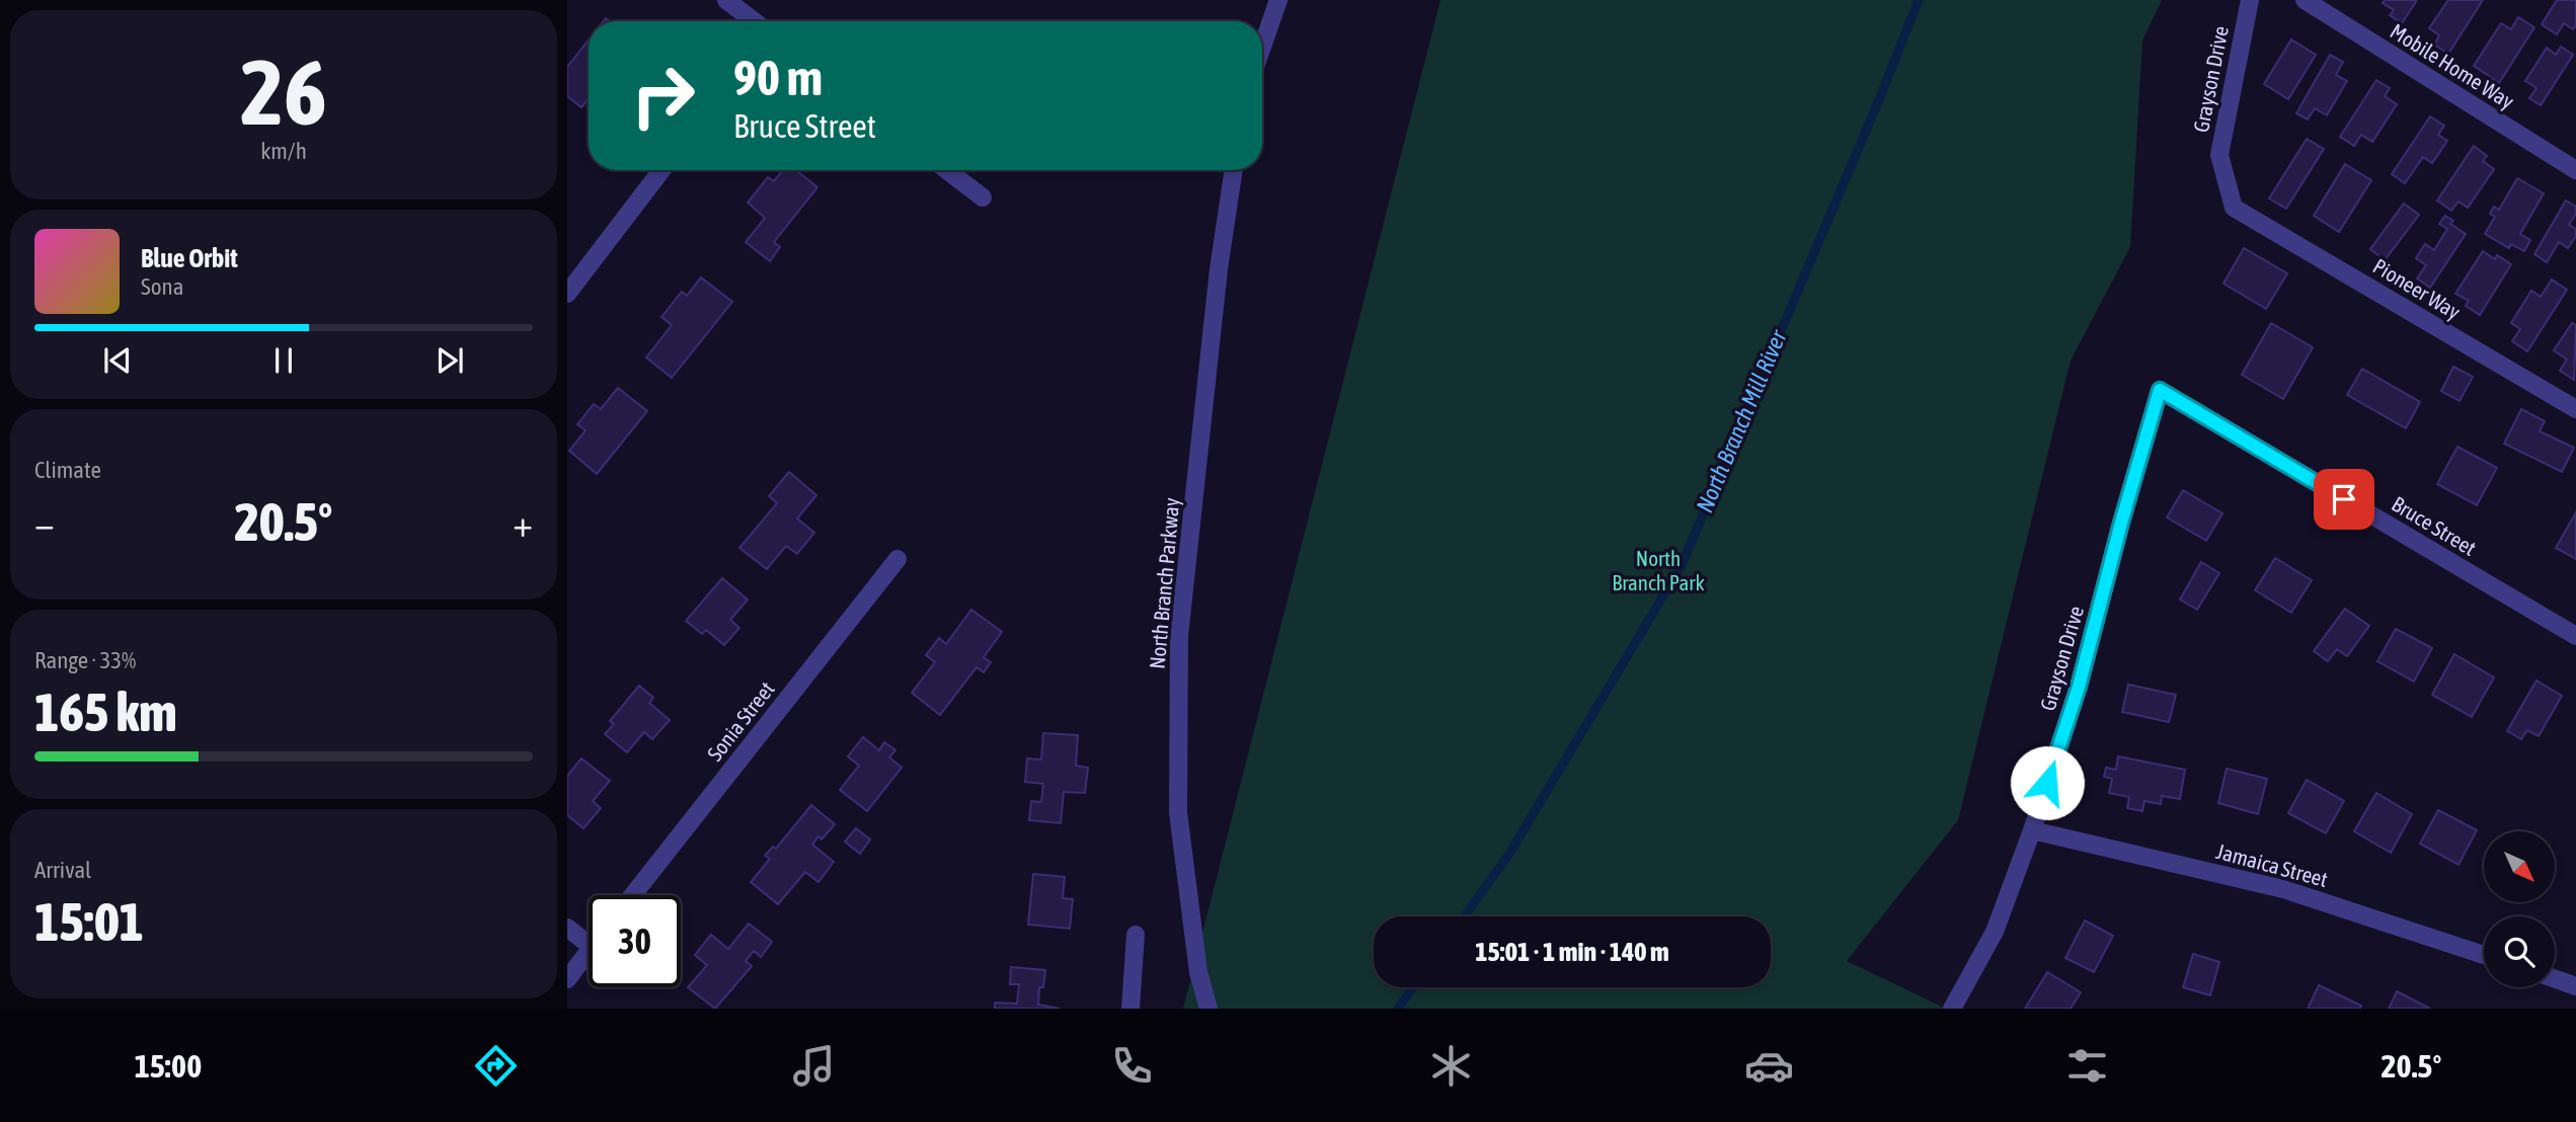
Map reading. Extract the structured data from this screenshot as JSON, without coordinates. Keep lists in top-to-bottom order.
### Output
{
  "streets": {
    "street": [
      "Mobile Home Way",
      "Grayson Drive",
      "Pioneer Way",
      "Bruce Street",
      "North Branch Parkway",
      "Sonia Street",
      "Jamaica Street"
    ]
  },
  "crossings": [
    ["Grayson Drive", "Pioneer Way"],
    ["Grayson Drive", "Bruce Street"],
    ["Grayson Drive", "Jamaica Street"]
  ],
  "water": ["North Branch Mill River"],
  "parks": ["North Branch Park"],
  "north": "bottom right",
  "page": {
    "tile": [
      ["26", "km/h"],
      "Climate",
      ["Range · 33%", "165 km"],
      ["Arrival", "15:01"]
    ],
    "turn": ["90 m", "Bruce Street"],
    "song": ["Blue Orbit", "Sona"],
    "heat": ["−", "20.5°", "+"],
    "limit": "30",
    "trip": "15:01 · 1 min · 140 m",
    "tabs": ["15:00", "20.5°"]
  }
}
